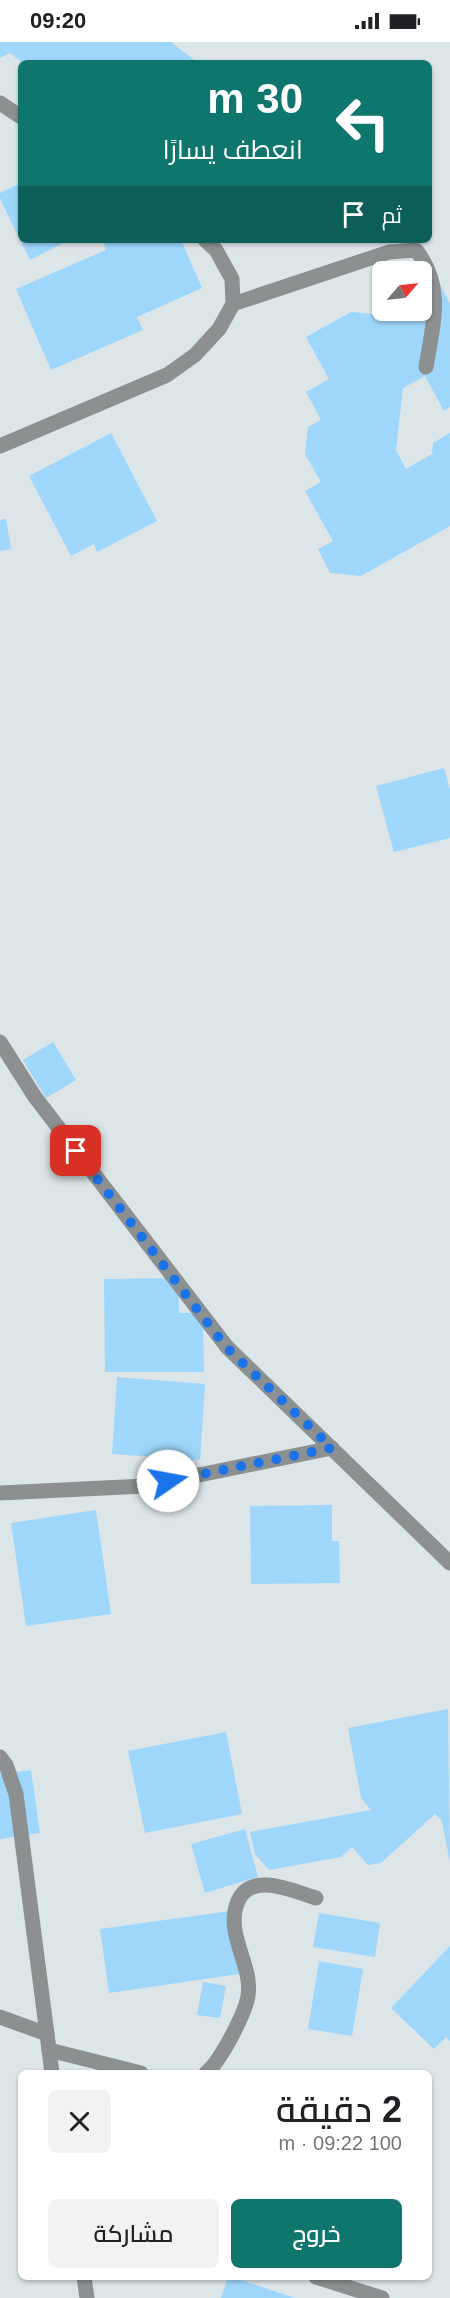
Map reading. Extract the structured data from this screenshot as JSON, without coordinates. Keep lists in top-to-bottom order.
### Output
{
  "north": "top right",
  "page": {
    "status": "09:20",
    "turn": ["30 m", "انعطف يسارًا"],
    "then": "ثم",
    "heading": ["2 دقيقة", "100 m · 09:22"],
    "buttons": ["خروج", "مشاركة"]
  }
}
